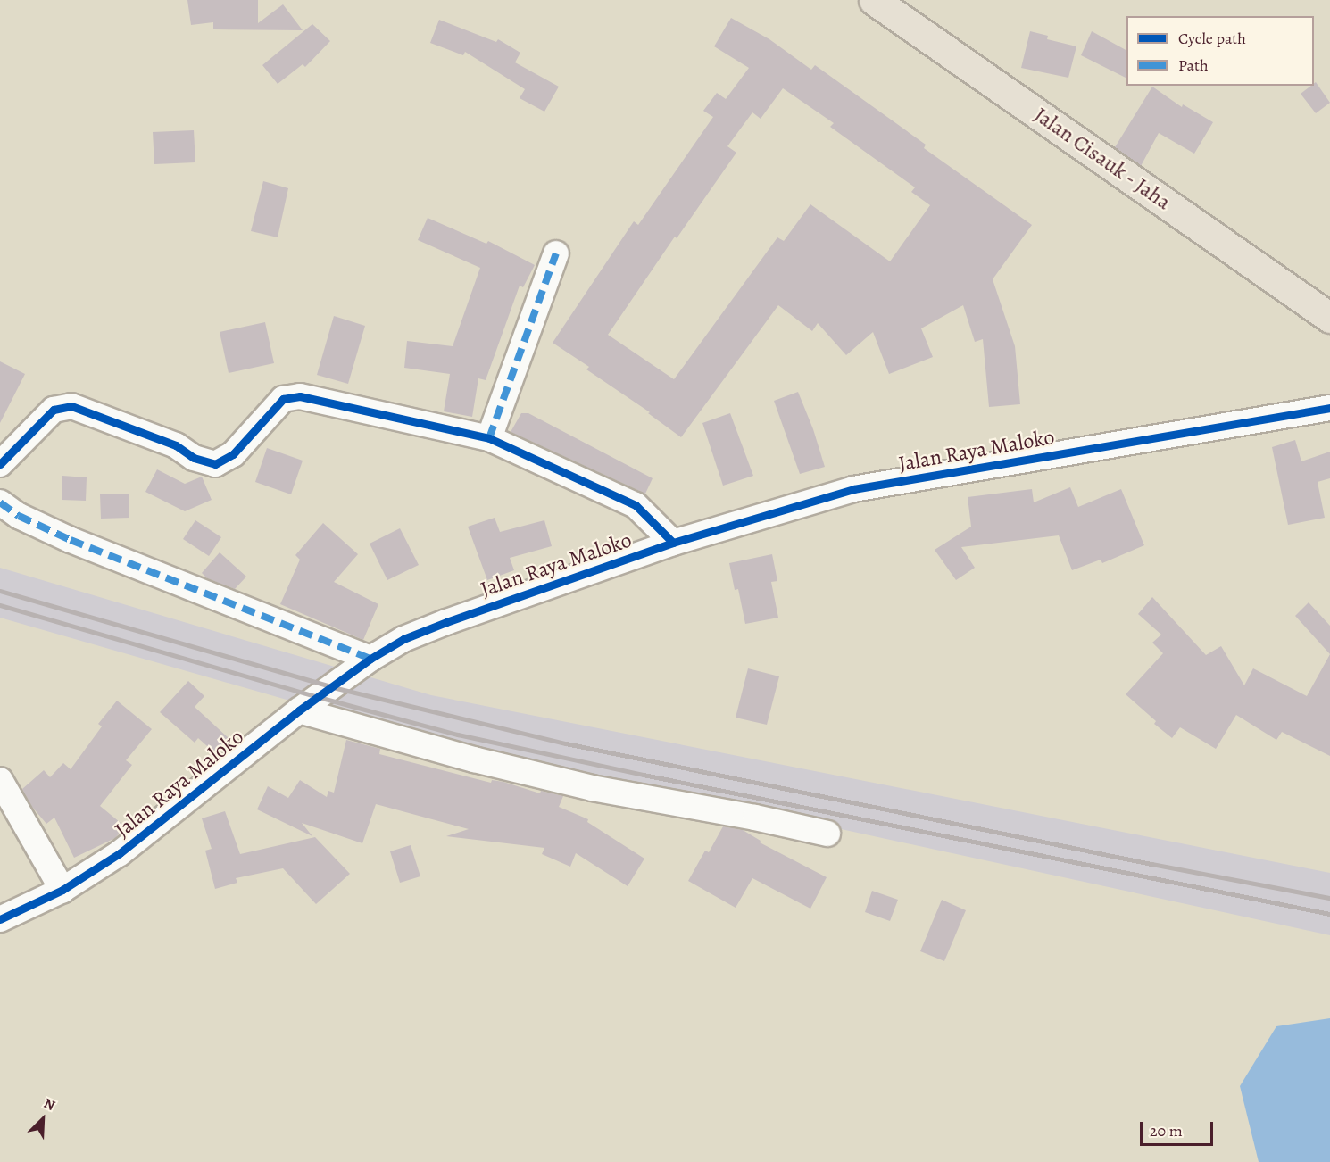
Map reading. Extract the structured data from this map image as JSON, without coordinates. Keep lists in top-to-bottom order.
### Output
{
  "streets": {
    "main road": ["Jalan Cisauk - Jaha"],
    "street": ["Jalan Raya Maloko"]
  },
  "legend": ["Cycle path", "Path"],
  "scale_bar": "20 m",
  "north": "top right"
}
